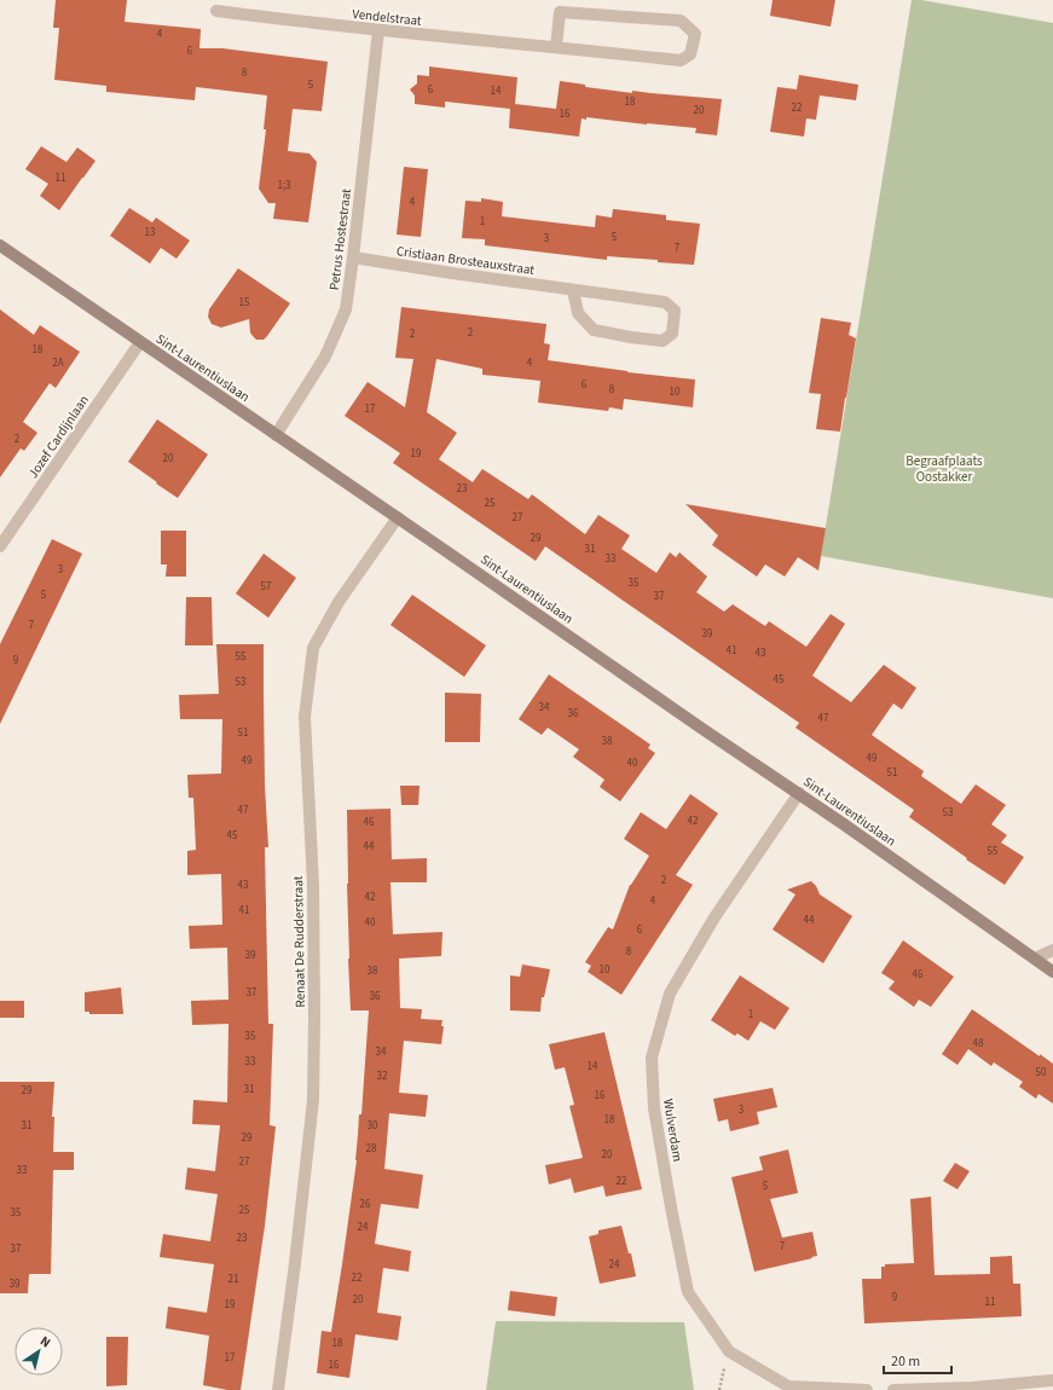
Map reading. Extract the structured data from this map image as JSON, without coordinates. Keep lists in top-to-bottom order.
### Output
{
  "streets": {
    "street": [
      "Vendelstraat",
      "Petrus Hostestraat",
      "Cristiaan Brosteauxstraat",
      "Sint-Laurentiuslaan",
      "Jozef Cardijnlaan",
      "Renaat De Rudderstraat",
      "Wulverdam"
    ]
  },
  "crossings": [
    ["Vendelstraat", "Petrus Hostestraat"],
    ["Petrus Hostestraat", "Cristiaan Brosteauxstraat"],
    ["Petrus Hostestraat", "Sint-Laurentiuslaan"],
    ["Sint-Laurentiuslaan", "Jozef Cardijnlaan"],
    ["Sint-Laurentiuslaan", "Renaat De Rudderstraat"],
    ["Sint-Laurentiuslaan", "Wulverdam"]
  ],
  "parks": ["Begraafplaats Oostakker"],
  "house_numbers": [
    "4",
    "6",
    "8",
    "5",
    "6",
    "14",
    "18",
    "22",
    "20",
    "16",
    "11",
    "1;3",
    "4",
    "1",
    "13",
    "5",
    "3",
    "7",
    "15",
    "2",
    "2",
    "18",
    "2A",
    "4",
    "6",
    "8",
    "10",
    "17",
    "2",
    "19",
    "20",
    "23",
    "25",
    "27",
    "29",
    "31",
    "33",
    "3",
    "35",
    "57",
    "5",
    "37",
    "7",
    "39",
    "41",
    "43",
    "55",
    "9",
    "45",
    "53",
    "34",
    "36",
    "47",
    "51",
    "38",
    "49",
    "49",
    "40",
    "51",
    "47",
    "53",
    "42",
    "46",
    "45",
    "44",
    "55",
    "2",
    "43",
    "42",
    "4",
    "41",
    "44",
    "40",
    "6",
    "8",
    "39",
    "10",
    "38",
    "46",
    "37",
    "36",
    "1",
    "35",
    "48",
    "34",
    "33",
    "14",
    "50",
    "32",
    "31",
    "29",
    "16",
    "3",
    "18",
    "31",
    "30",
    "29",
    "28",
    "20",
    "27",
    "33",
    "22",
    "5",
    "26",
    "25",
    "35",
    "24",
    "23",
    "7",
    "37",
    "24",
    "22",
    "21",
    "39",
    "9",
    "20",
    "11",
    "19",
    "18",
    "17",
    "16"
  ],
  "scale_bar": "20 m",
  "north": "top right"
}
